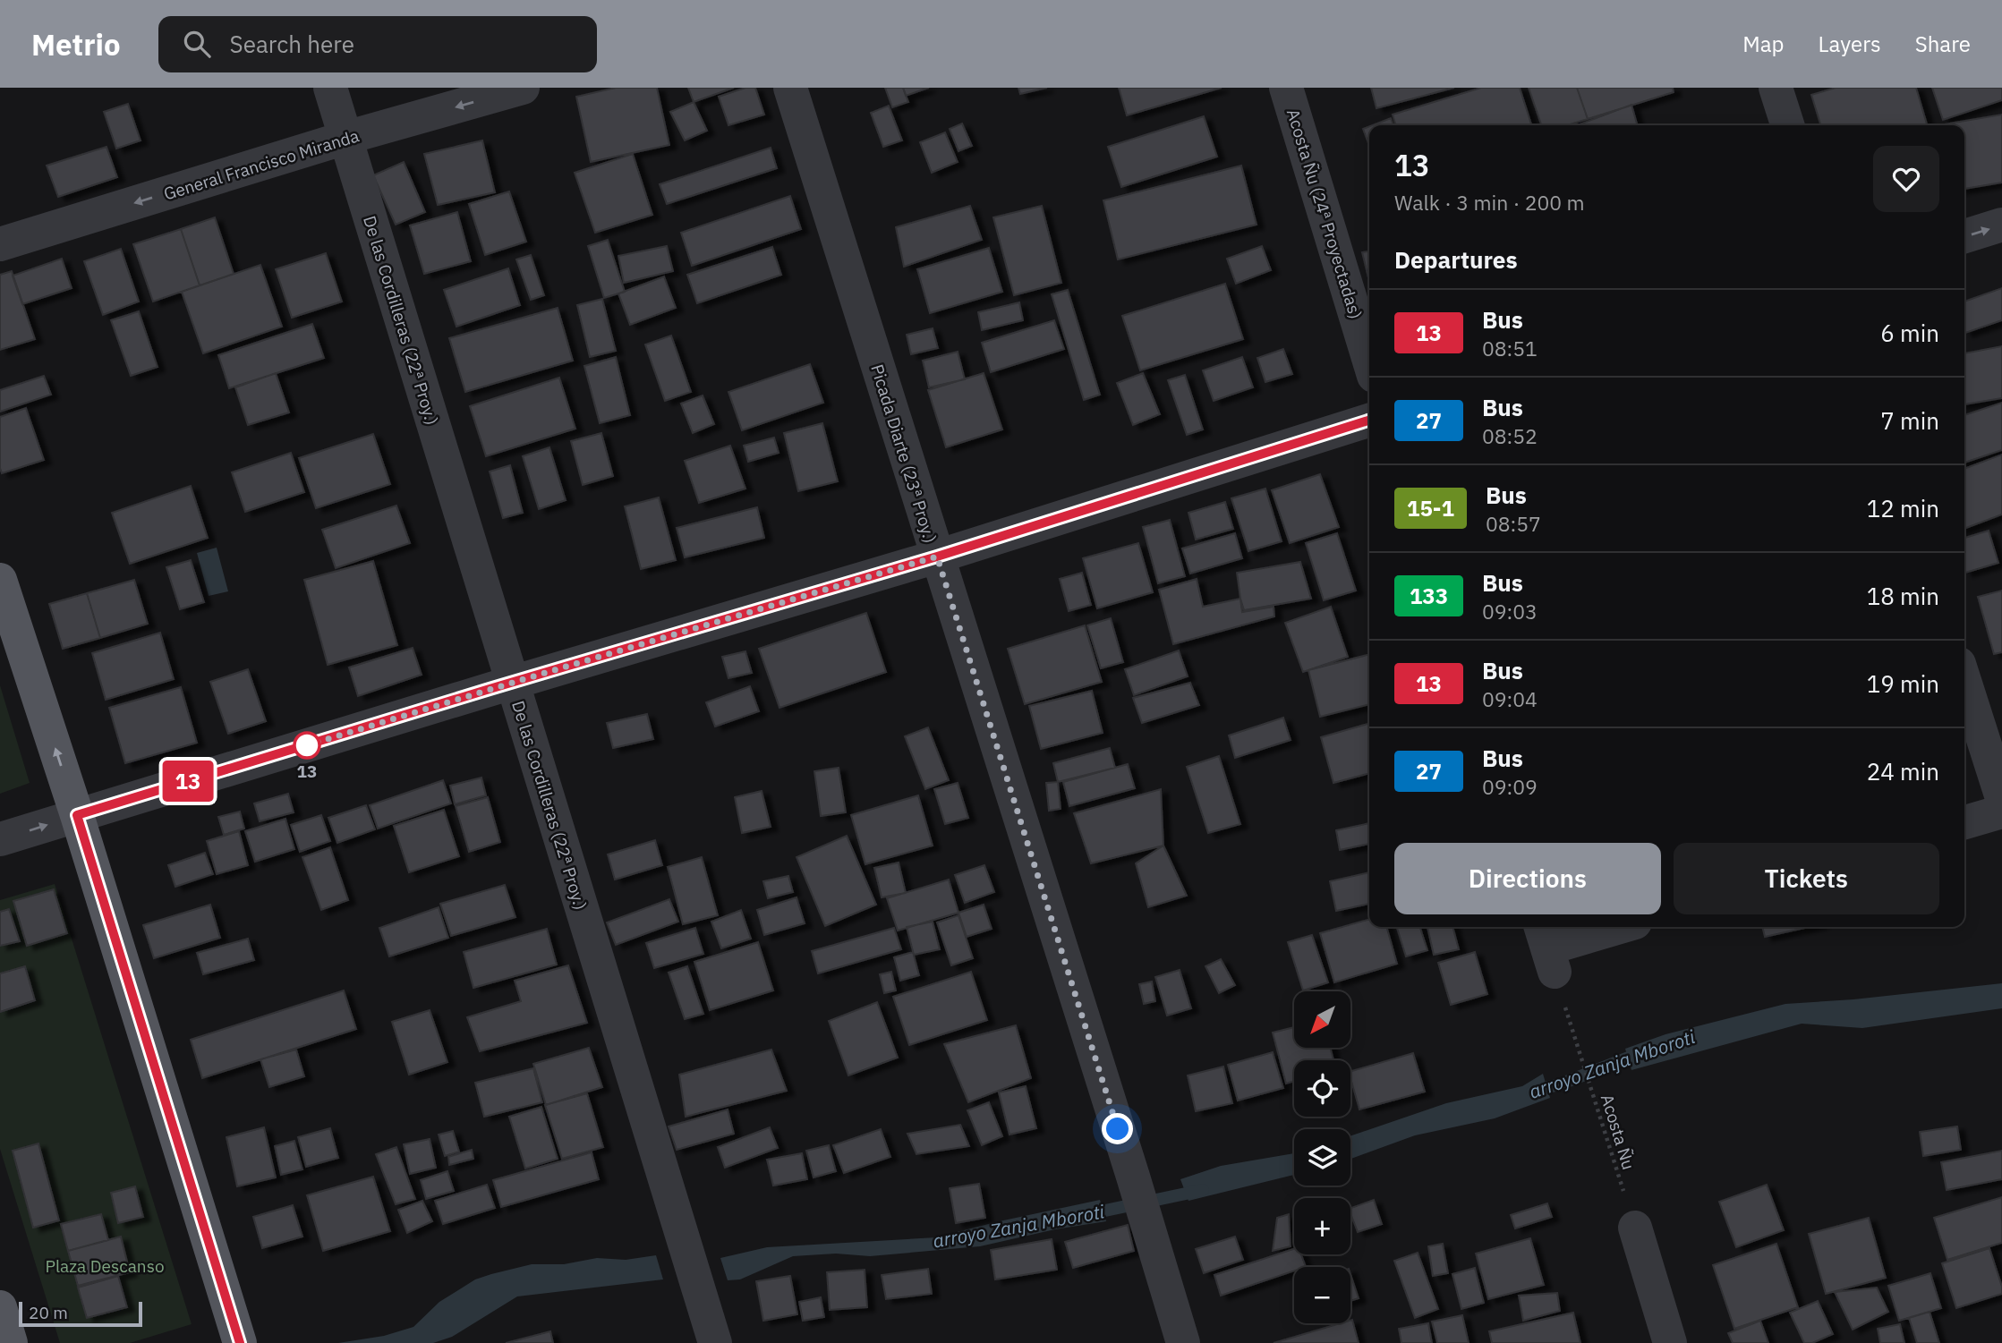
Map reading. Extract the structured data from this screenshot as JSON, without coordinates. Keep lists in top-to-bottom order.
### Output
{
  "streets": {
    "street": [
      "General Francisco Miranda",
      "Acosta Ñu (24ª Proyectadas)",
      "De las Cordilleras (22ª Proy.)",
      "Picada Diarte (23ª Proy.)"
    ],
    "path": ["Acosta Ñu"]
  },
  "crossings": [
    ["General Francisco Miranda", "De las Cordilleras (22ª Proy.)"]
  ],
  "one_way": ["General Francisco Miranda"],
  "water": ["arroyo Zanja Mboroti"],
  "parks": ["Plaza Descanso"],
  "places": ["13"],
  "lines": ["bus line 13"],
  "scale_bar": "20 m",
  "north": "bottom left",
  "page": {
    "header": "Metrio",
    "search": "Search here",
    "nav": ["Map", "Layers", "Share"],
    "on_map": "13",
    "heading": [
      ["13", "Walk · 3 min · 200 m"],
      "Departures"
    ],
    "list": [
      {
        "mark": "13",
        "name": "Bus",
        "note": "08:51",
        "value": "6 min"
      },
      {
        "mark": "27",
        "name": "Bus",
        "note": "08:52",
        "value": "7 min"
      },
      {
        "mark": "15-1",
        "name": "Bus",
        "note": "08:57",
        "value": "12 min"
      },
      {
        "mark": "133",
        "name": "Bus",
        "note": "09:03",
        "value": "18 min"
      },
      {
        "mark": "13",
        "name": "Bus",
        "note": "09:04",
        "value": "19 min"
      },
      {
        "mark": "27",
        "name": "Bus",
        "note": "09:09",
        "value": "24 min"
      }
    ],
    "buttons": ["Directions", "Tickets"],
    "map_buttons": ["+", "−"],
    "scale": "20 m"
  }
}
